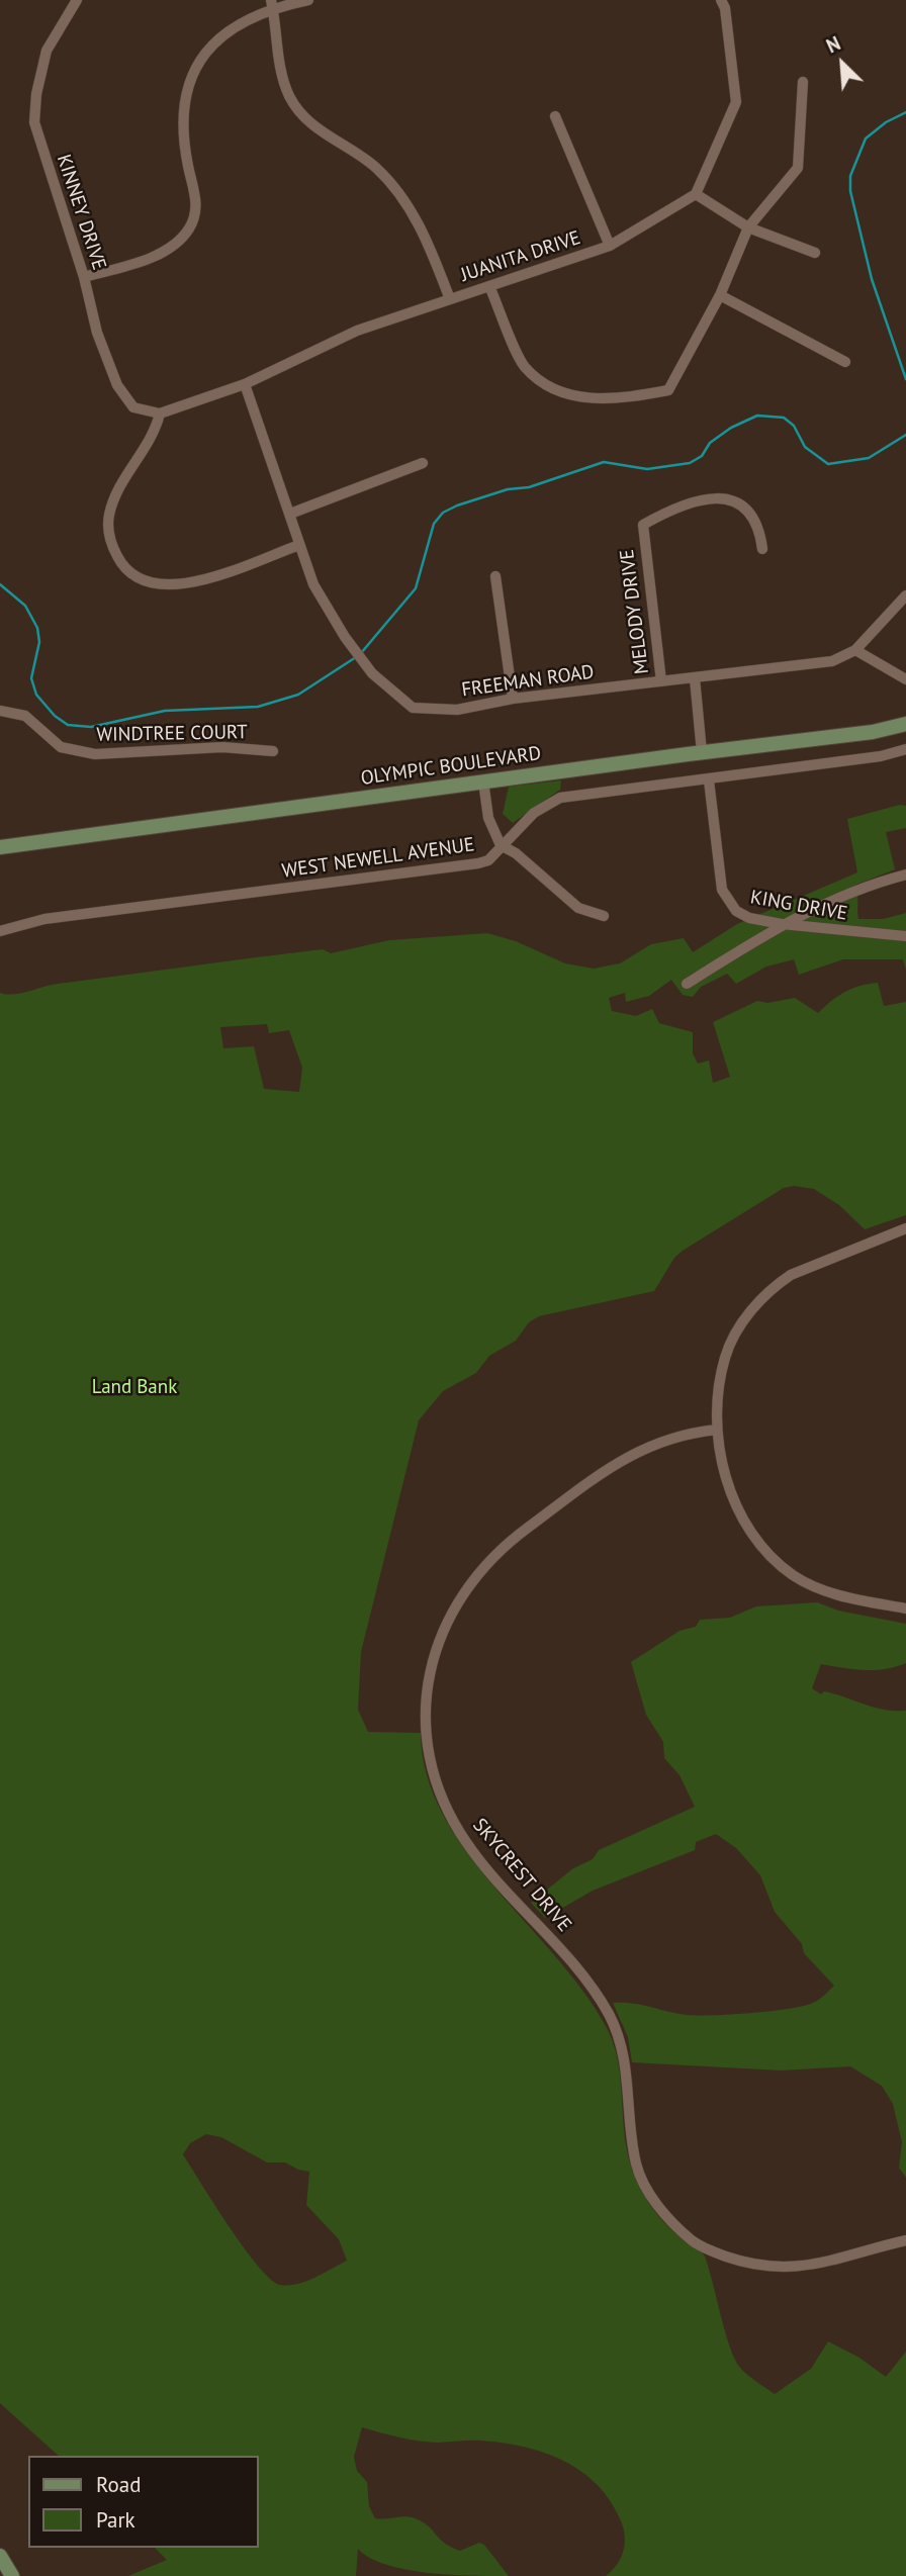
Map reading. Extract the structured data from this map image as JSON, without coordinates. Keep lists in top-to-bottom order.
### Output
{
  "streets": {
    "main road": ["OLYMPIC BOULEVARD"],
    "street": [
      "KINNEY DRIVE",
      "JUANITA DRIVE",
      "MELODY DRIVE",
      "FREEMAN ROAD",
      "WINDTREE COURT",
      "WEST NEWELL AVENUE",
      "KING DRIVE",
      "SKYCREST DRIVE"
    ]
  },
  "crossings": [
    ["KINNEY DRIVE", "JUANITA DRIVE"],
    ["JUANITA DRIVE", "FREEMAN ROAD"],
    ["MELODY DRIVE", "FREEMAN ROAD"],
    ["WEST NEWELL AVENUE", "KING DRIVE"]
  ],
  "parks": ["Land Bank"],
  "legend": ["Road", "Park"],
  "north": "top left"
}
